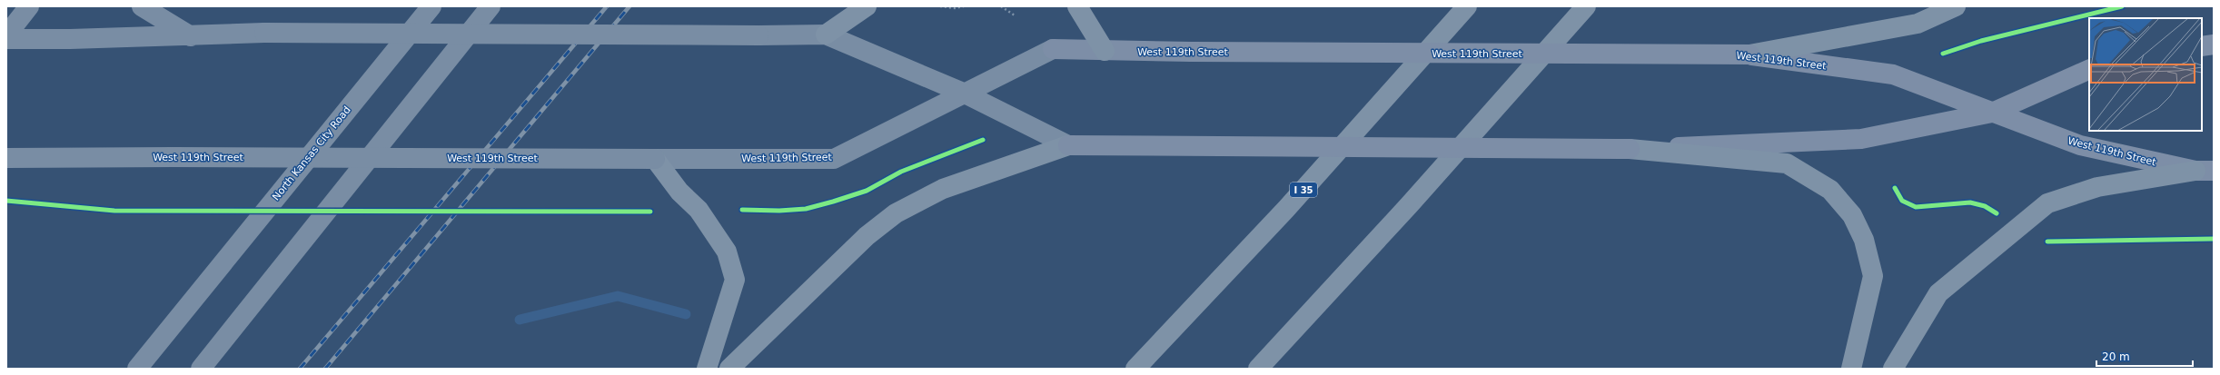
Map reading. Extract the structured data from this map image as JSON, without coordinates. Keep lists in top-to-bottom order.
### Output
{
  "streets": {
    "highway": ["I 35"],
    "main road": ["West 119th Street", "North Kansas City Road"]
  },
  "scale_bar": "20 m"
}
